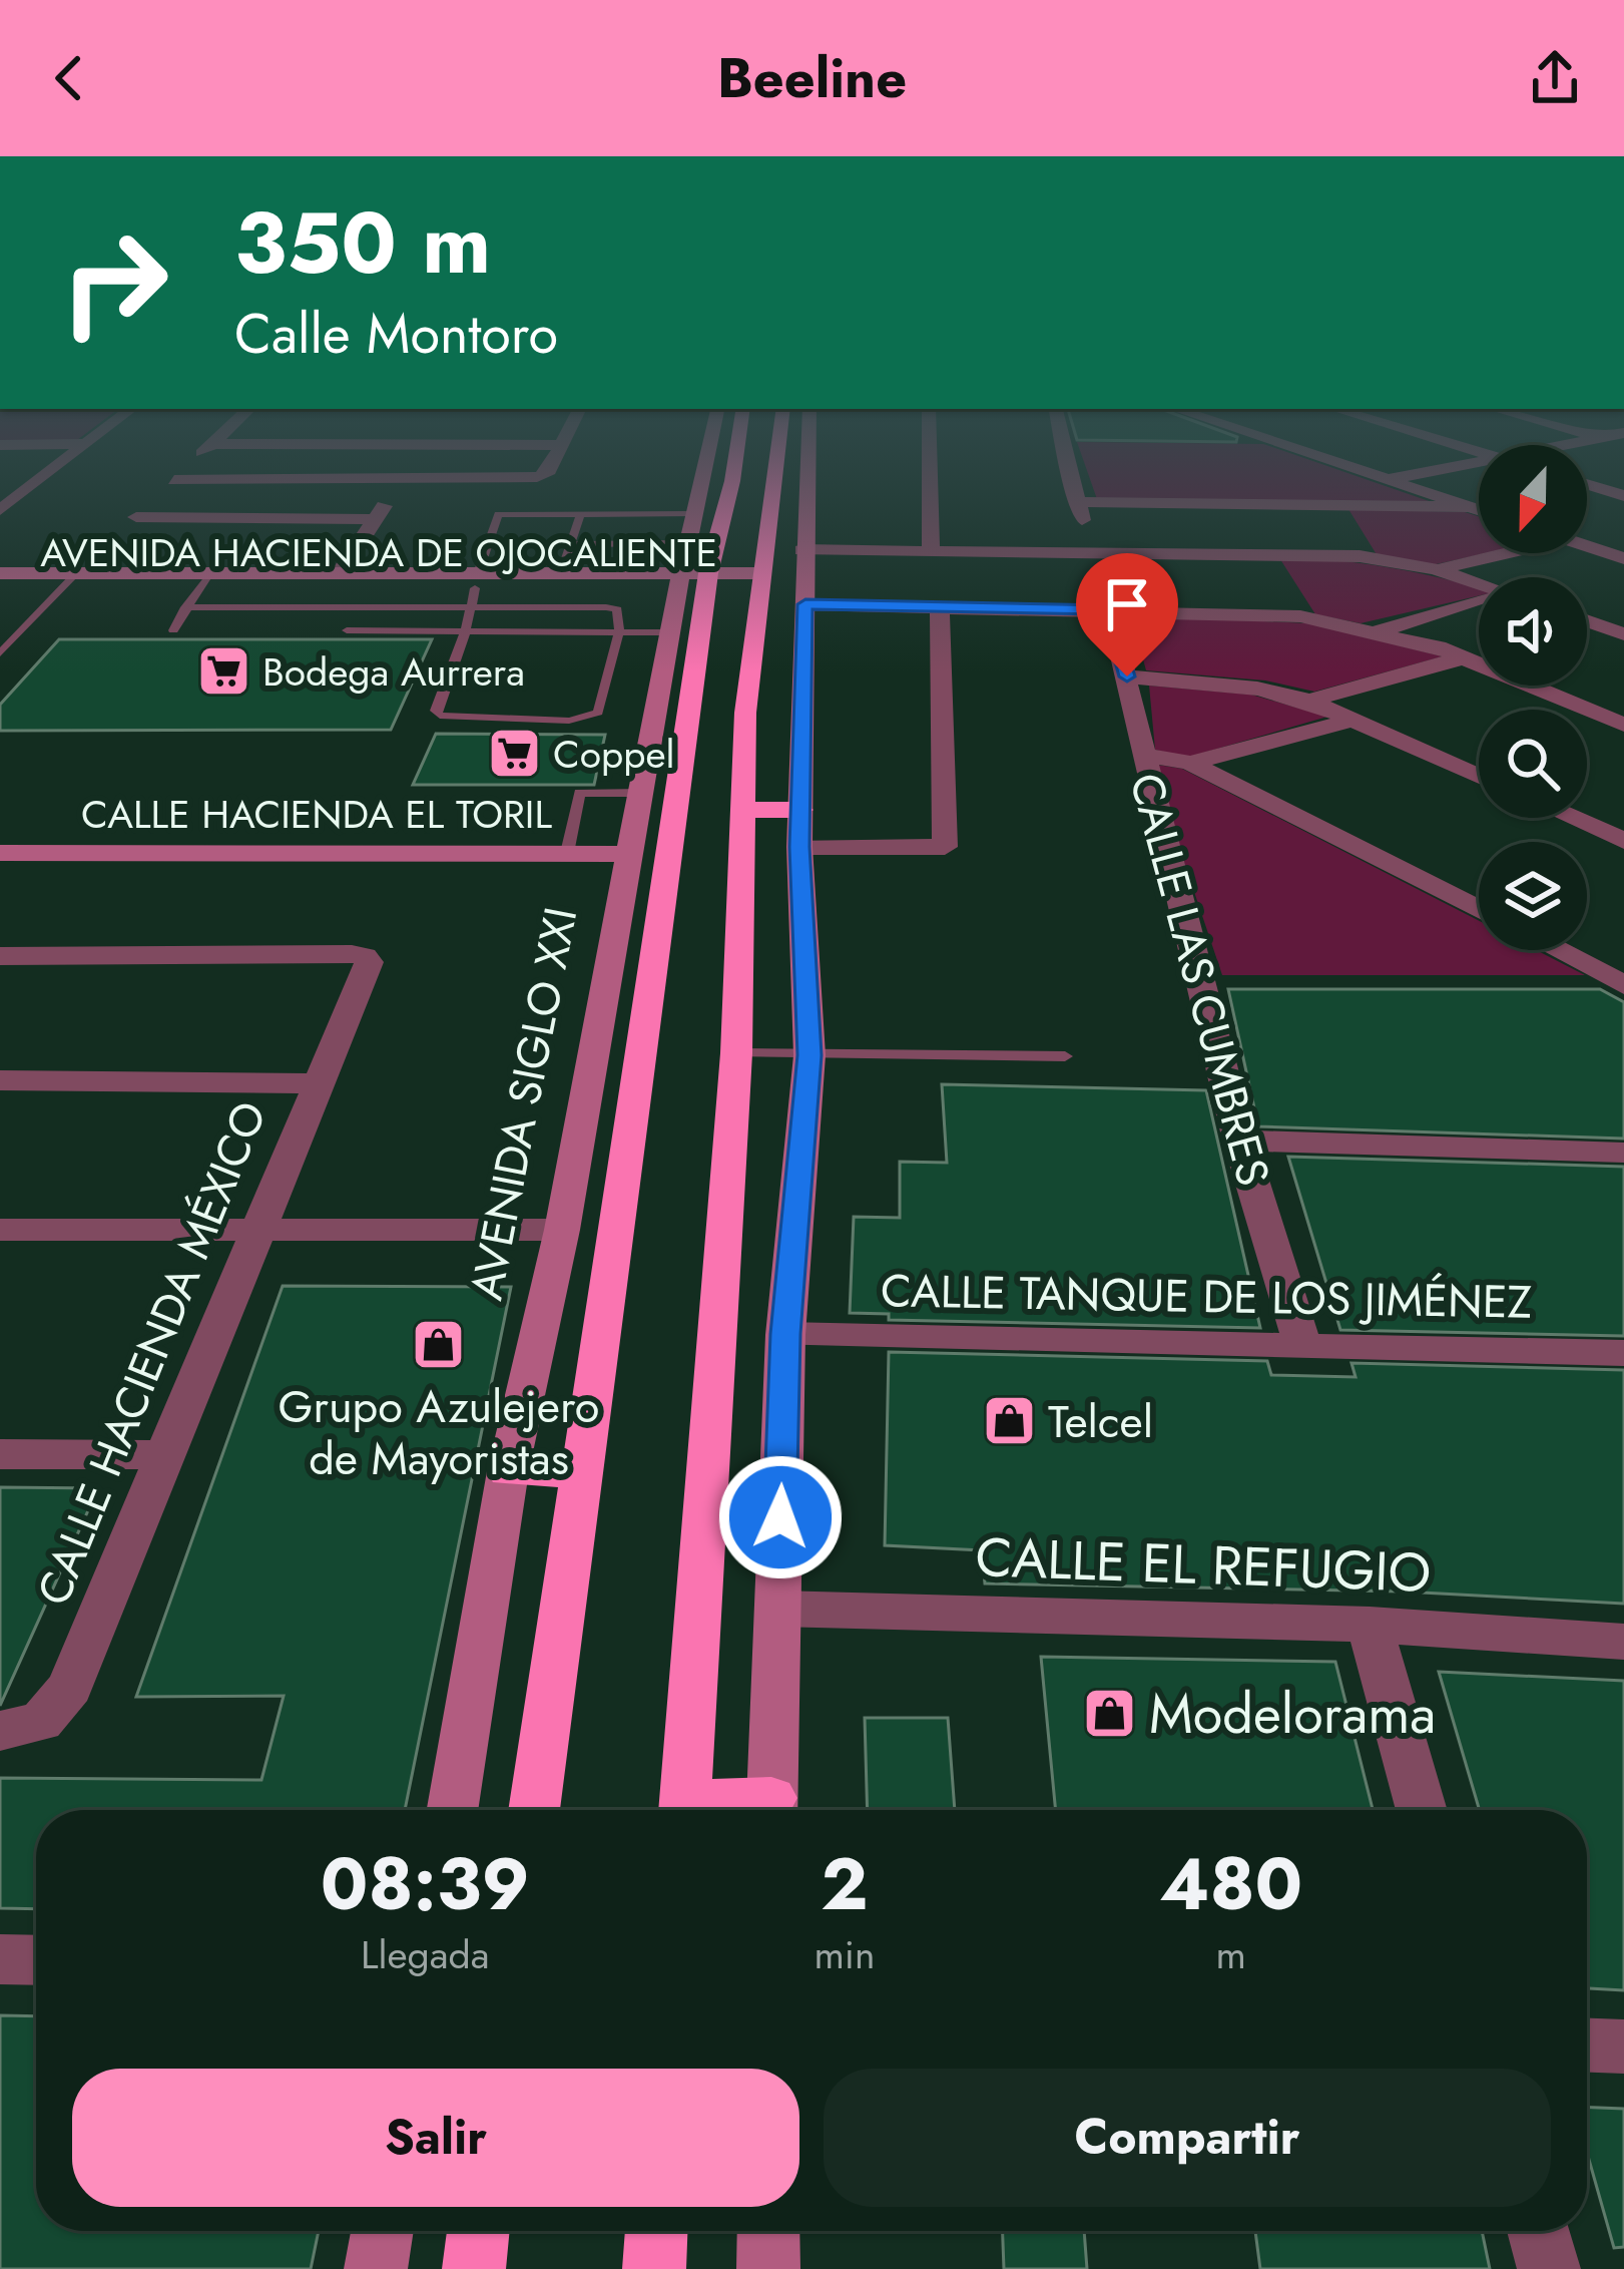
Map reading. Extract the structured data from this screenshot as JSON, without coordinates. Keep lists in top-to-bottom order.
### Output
{
  "streets": {
    "highway": ["AVENIDA SIGLO XXI"],
    "street": [
      "AVENIDA HACIENDA DE OJOCALIENTE",
      "CALLE HACIENDA EL TORIL",
      "CALLE LAS CUMBRES",
      "CALLE TANQUE DE LOS JIMÉNEZ",
      "CALLE HACIENDA MÉXICO",
      "CALLE EL REFUGIO"
    ]
  },
  "crossings": [
    ["AVENIDA HACIENDA DE OJOCALIENTE", "AVENIDA SIGLO XXI"],
    ["CALLE HACIENDA EL TORIL", "AVENIDA SIGLO XXI"],
    ["CALLE LAS CUMBRES", "CALLE TANQUE DE LOS JIMÉNEZ"]
  ],
  "places": {
    "supermarket": ["Bodega Aurrera", "Coppel"],
    "shop": ["Grupo Azulejero de Mayoristas", "Telcel", "Modelorama"]
  },
  "north": "bottom",
  "page": {
    "header": "Beeline",
    "turn": ["350 m", "Calle Montoro"],
    "eta": [
      "08:39",
      "Llegada",
      "2",
      "min",
      "480",
      "m"
    ],
    "buttons": ["Salir", "Compartir"]
  }
}
